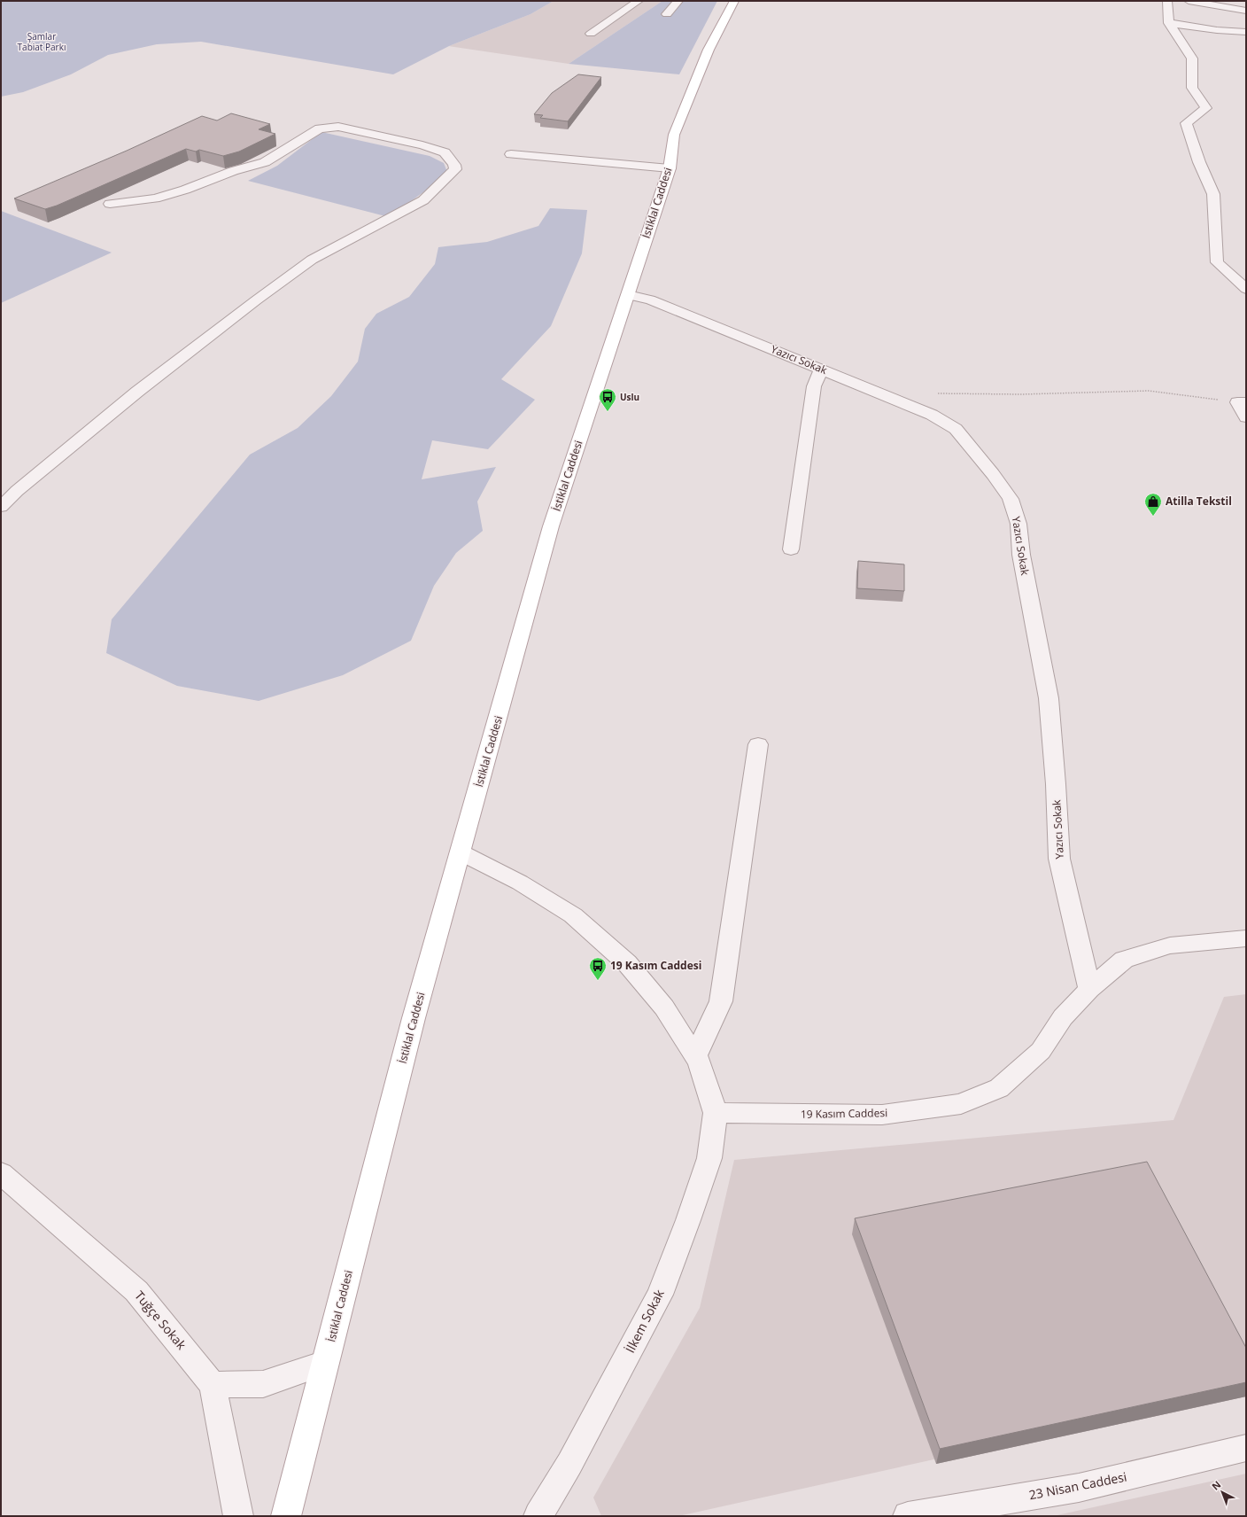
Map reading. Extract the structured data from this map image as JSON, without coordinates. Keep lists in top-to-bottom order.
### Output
{
  "streets": {
    "main road": ["İstiklal Caddesi"],
    "street": [
      "Yazıcı Sokak",
      "19 Kasım Caddesi",
      "Tuğçe Sokak",
      "İlkem Sokak",
      "23 Nisan Caddesi"
    ]
  },
  "crossings": [
    ["İstiklal Caddesi", "Yazıcı Sokak"],
    ["Yazıcı Sokak", "19 Kasım Caddesi"],
    ["19 Kasım Caddesi", "İlkem Sokak"]
  ],
  "parks": ["Şamlar Tabiat Parkı"],
  "places": {
    "bus stop": ["Uslu", "19 Kasım Caddesi"],
    "shop": ["Atilla Tekstil"]
  },
  "north": "top left"
}
